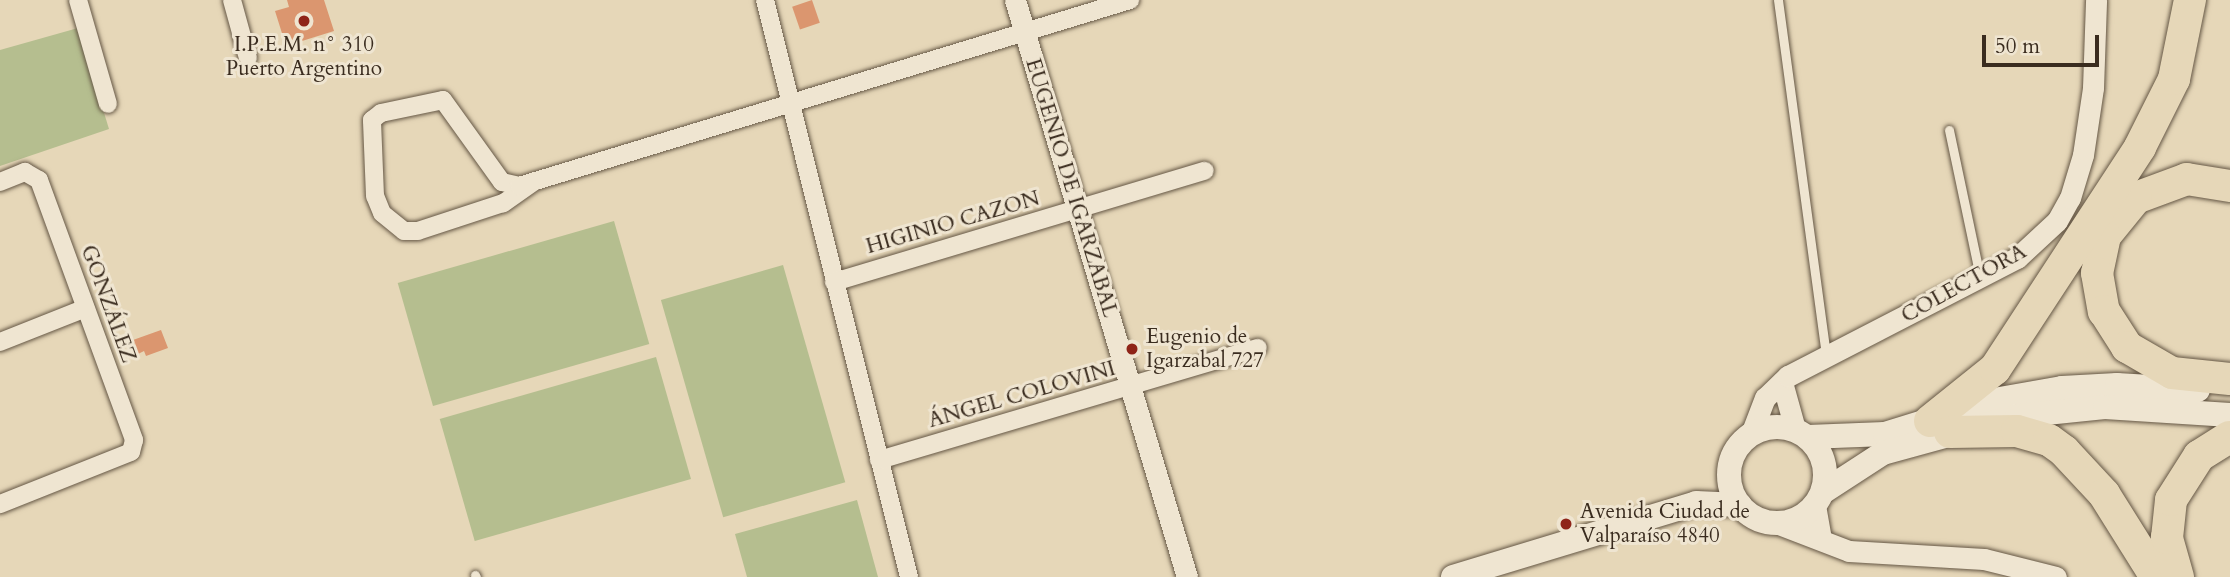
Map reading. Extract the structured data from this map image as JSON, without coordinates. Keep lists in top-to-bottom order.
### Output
{
  "streets": {
    "street": [
      "EUGENIO DE IGARZABAL",
      "HIGINIO CAZON",
      "COLECTORA",
      "GONZÁLEZ",
      "ÁNGEL COLOVINI"
    ]
  },
  "crossings": [
    ["EUGENIO DE IGARZABAL", "HIGINIO CAZON"],
    ["EUGENIO DE IGARZABAL", "ÁNGEL COLOVINI"]
  ],
  "places": ["I.P.E.M. n° 310 Puerto Argentino", "Eugenio de Igarzabal 727", "Avenida Ciudad de Valparaíso 4840"],
  "scale_bar": "50 m"
}
